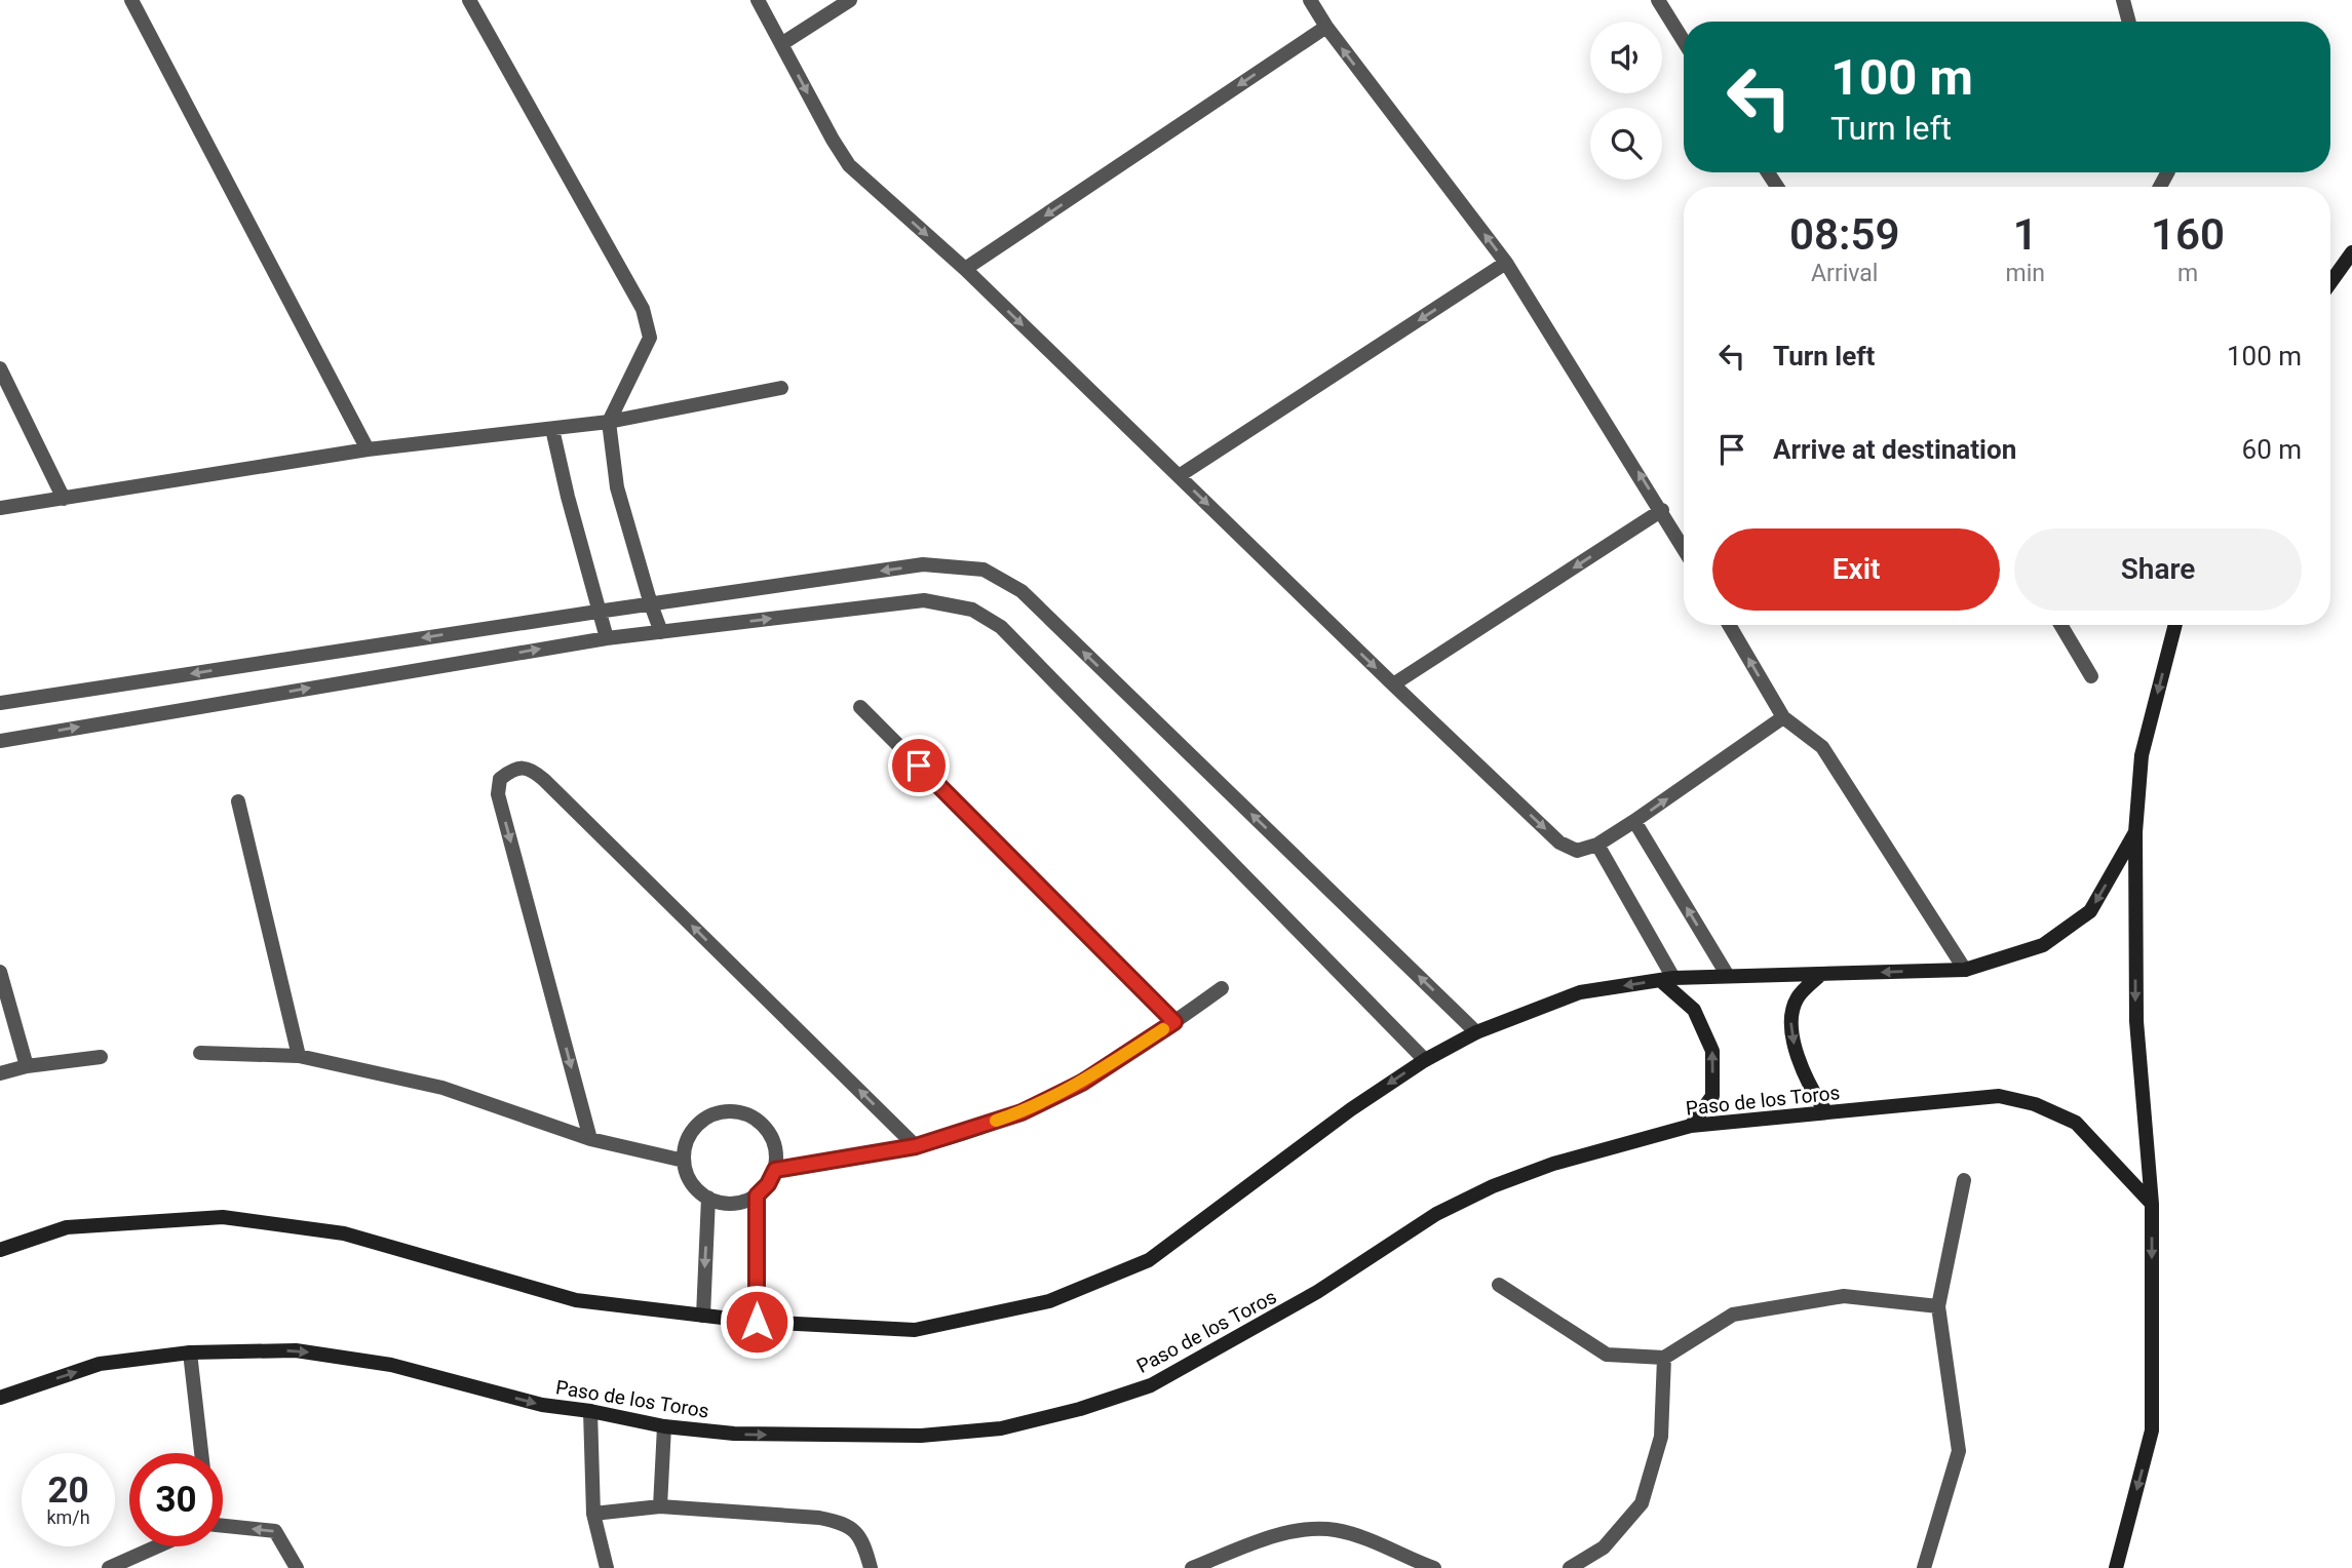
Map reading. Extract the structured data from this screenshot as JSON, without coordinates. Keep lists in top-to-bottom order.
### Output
{
  "streets": {
    "street": ["Paso de los Toros"]
  },
  "page": {
    "turn": ["100 m", "Turn left"],
    "eta": [
      "08:59",
      "Arrival",
      "1",
      "min",
      "160",
      "m"
    ],
    "list": [
      {
        "name": "Turn left",
        "value": "100 m"
      },
      {
        "name": "Arrive at destination",
        "value": "60 m"
      }
    ],
    "buttons": ["Exit", "Share"],
    "speed": "20 km/h",
    "limit": "30"
  }
}
